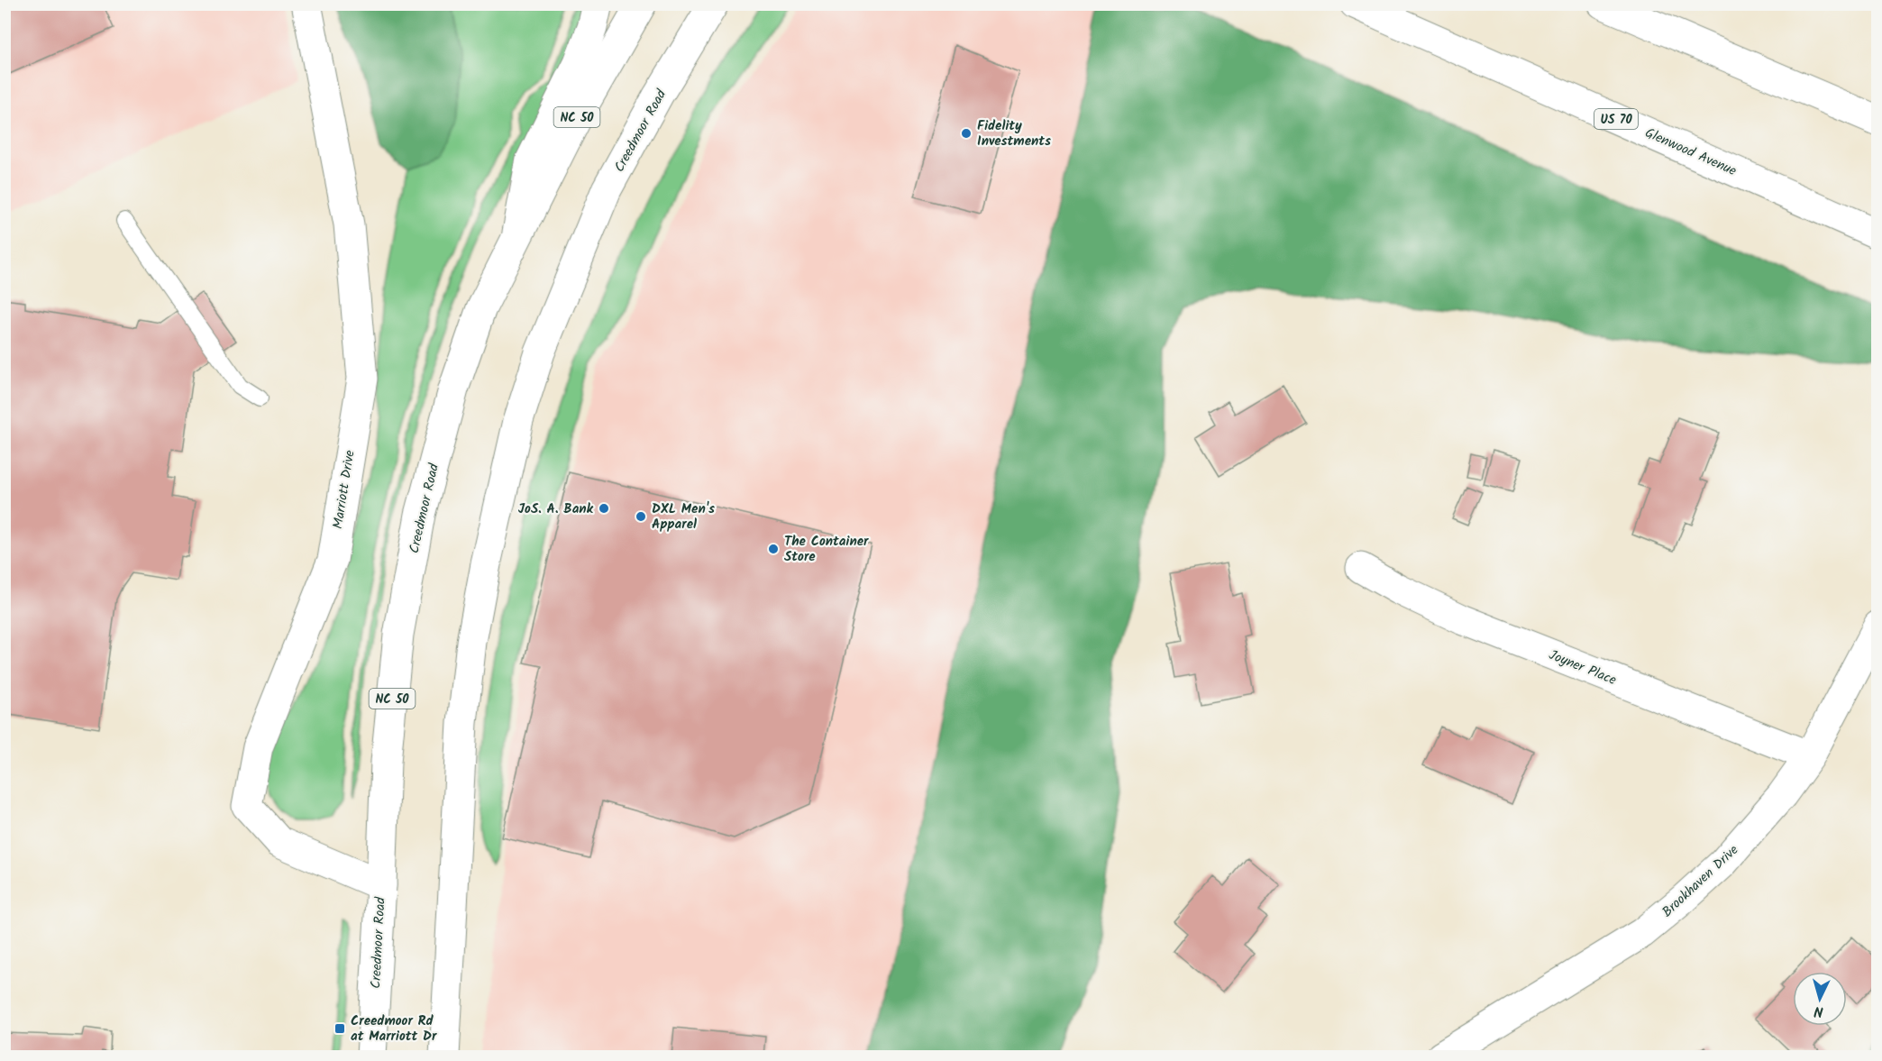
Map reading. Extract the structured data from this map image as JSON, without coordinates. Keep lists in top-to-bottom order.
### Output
{
  "streets": {
    "main road": [
      "NC 50",
      "US 70",
      "Creedmoor Road",
      "Glenwood Avenue",
      "Marriott Drive",
      "Joyner Place",
      "Brookhaven Drive"
    ]
  },
  "crossings": [
    ["NC 50", "Creedmoor Road"],
    ["Creedmoor Road", "Marriott Drive"],
    ["Joyner Place", "Brookhaven Drive"]
  ],
  "places": {
    "other": [
      "Fidelity Investments",
      "JoS. A. Bank",
      "DXL Men's Apparel",
      "The Container Store"
    ],
    "transit": ["Creedmoor Rd at Marriott Dr"]
  },
  "north": "bottom"
}
